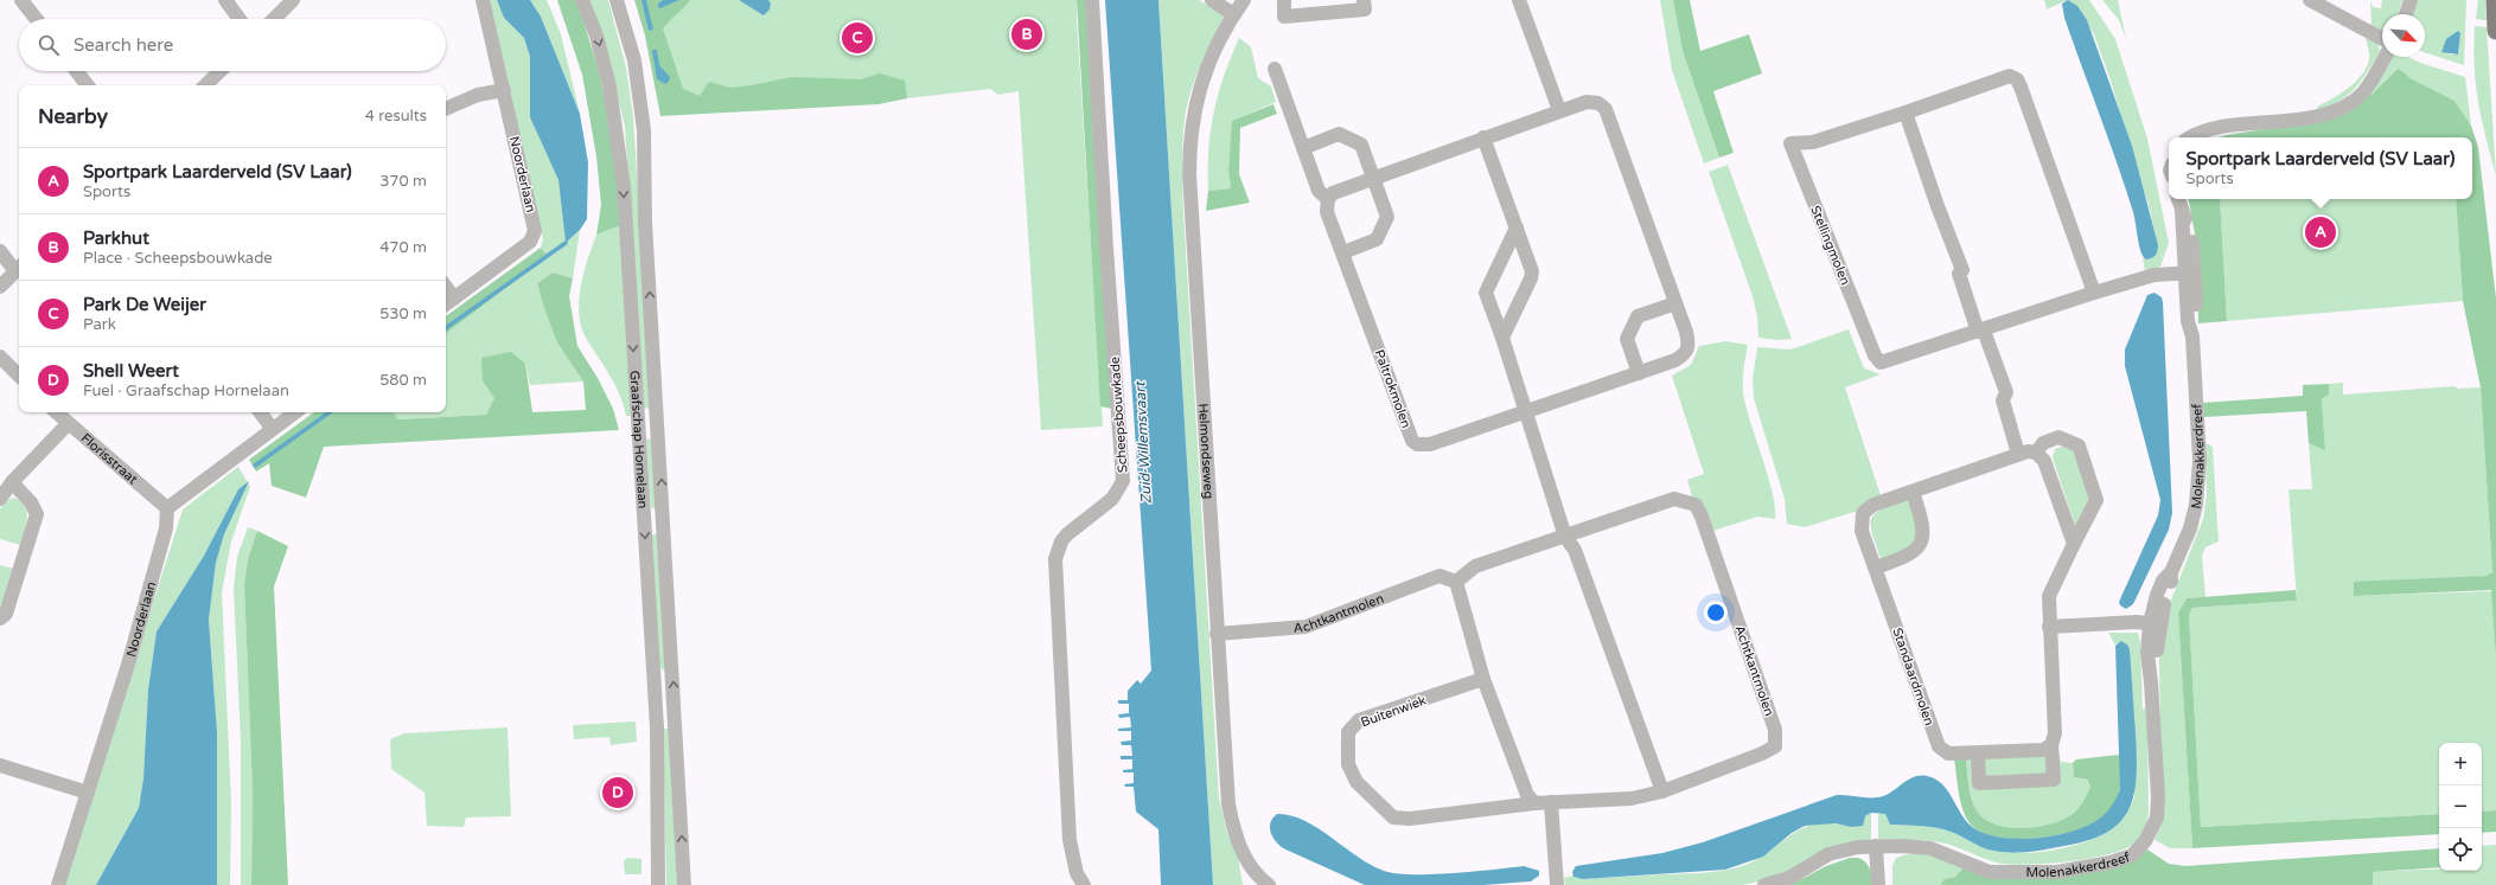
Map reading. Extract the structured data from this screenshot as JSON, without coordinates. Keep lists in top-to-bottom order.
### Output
{
  "streets": {
    "street": [
      "Noorderlaan",
      "Stellingmolen",
      "Paltrokmolen",
      "Scheepsbouwkade",
      "Graafschap Hornelaan",
      "Helmondseweg",
      "Molenakkerdreef",
      "Florisstraat",
      "Achtkantmolen",
      "Standaardmolen",
      "Buitenwiek"
    ]
  },
  "crossings": [
    ["Noorderlaan", "Florisstraat"],
    ["Stellingmolen", "Molenakkerdreef"],
    ["Helmondseweg", "Achtkantmolen"],
    ["Achtkantmolen", "Buitenwiek"]
  ],
  "water": ["Zuid-Willemsvaart"],
  "north": "bottom right",
  "page": {
    "pins": [
      "B",
      "C",
      "A",
      "D"
    ],
    "search": "Search here",
    "heading": ["Nearby", "4 results"],
    "popup": ["Sportpark Laarderveld (SV Laar)", "Sports"],
    "list": [
      {
        "mark": "A",
        "name": "Sportpark Laarderveld (SV Laar)",
        "note": "Sports",
        "value": "370 m"
      },
      {
        "mark": "B",
        "name": "Parkhut",
        "note": "Place · Scheepsbouwkade",
        "value": "470 m"
      },
      {
        "mark": "C",
        "name": "Park De Weijer",
        "note": "Park",
        "value": "530 m"
      },
      {
        "mark": "D",
        "name": "Shell Weert",
        "note": "Fuel · Graafschap Hornelaan",
        "value": "580 m"
      }
    ],
    "map_buttons": ["+", "−"]
  }
}
